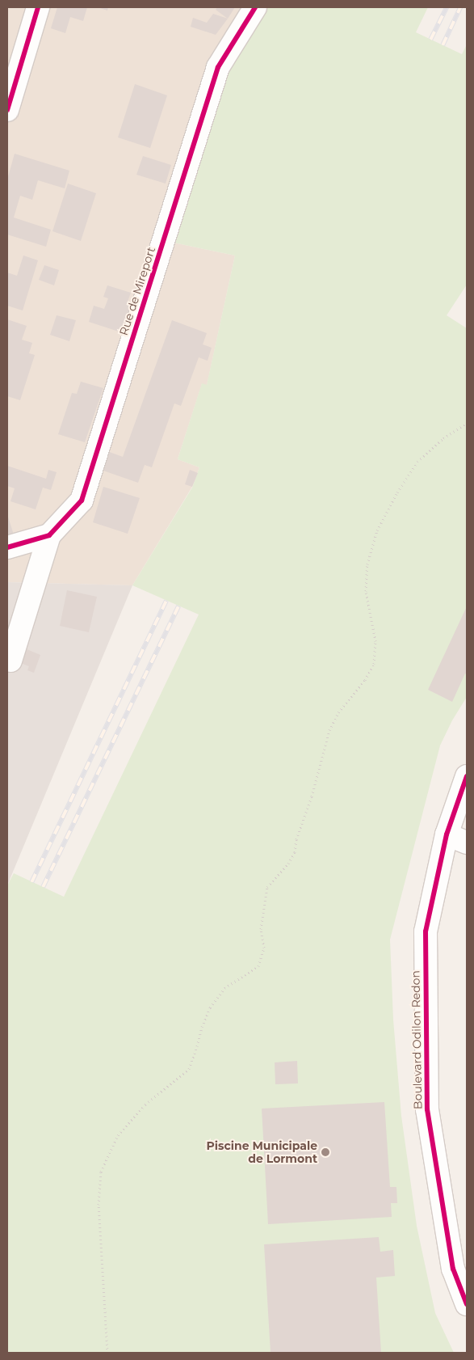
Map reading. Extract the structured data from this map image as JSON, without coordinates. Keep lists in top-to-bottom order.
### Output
{
  "streets": {
    "street": ["Rue de Mireport", "Boulevard Odilon Redon"]
  },
  "places": ["Piscine Municipale de Lormont"]
}
